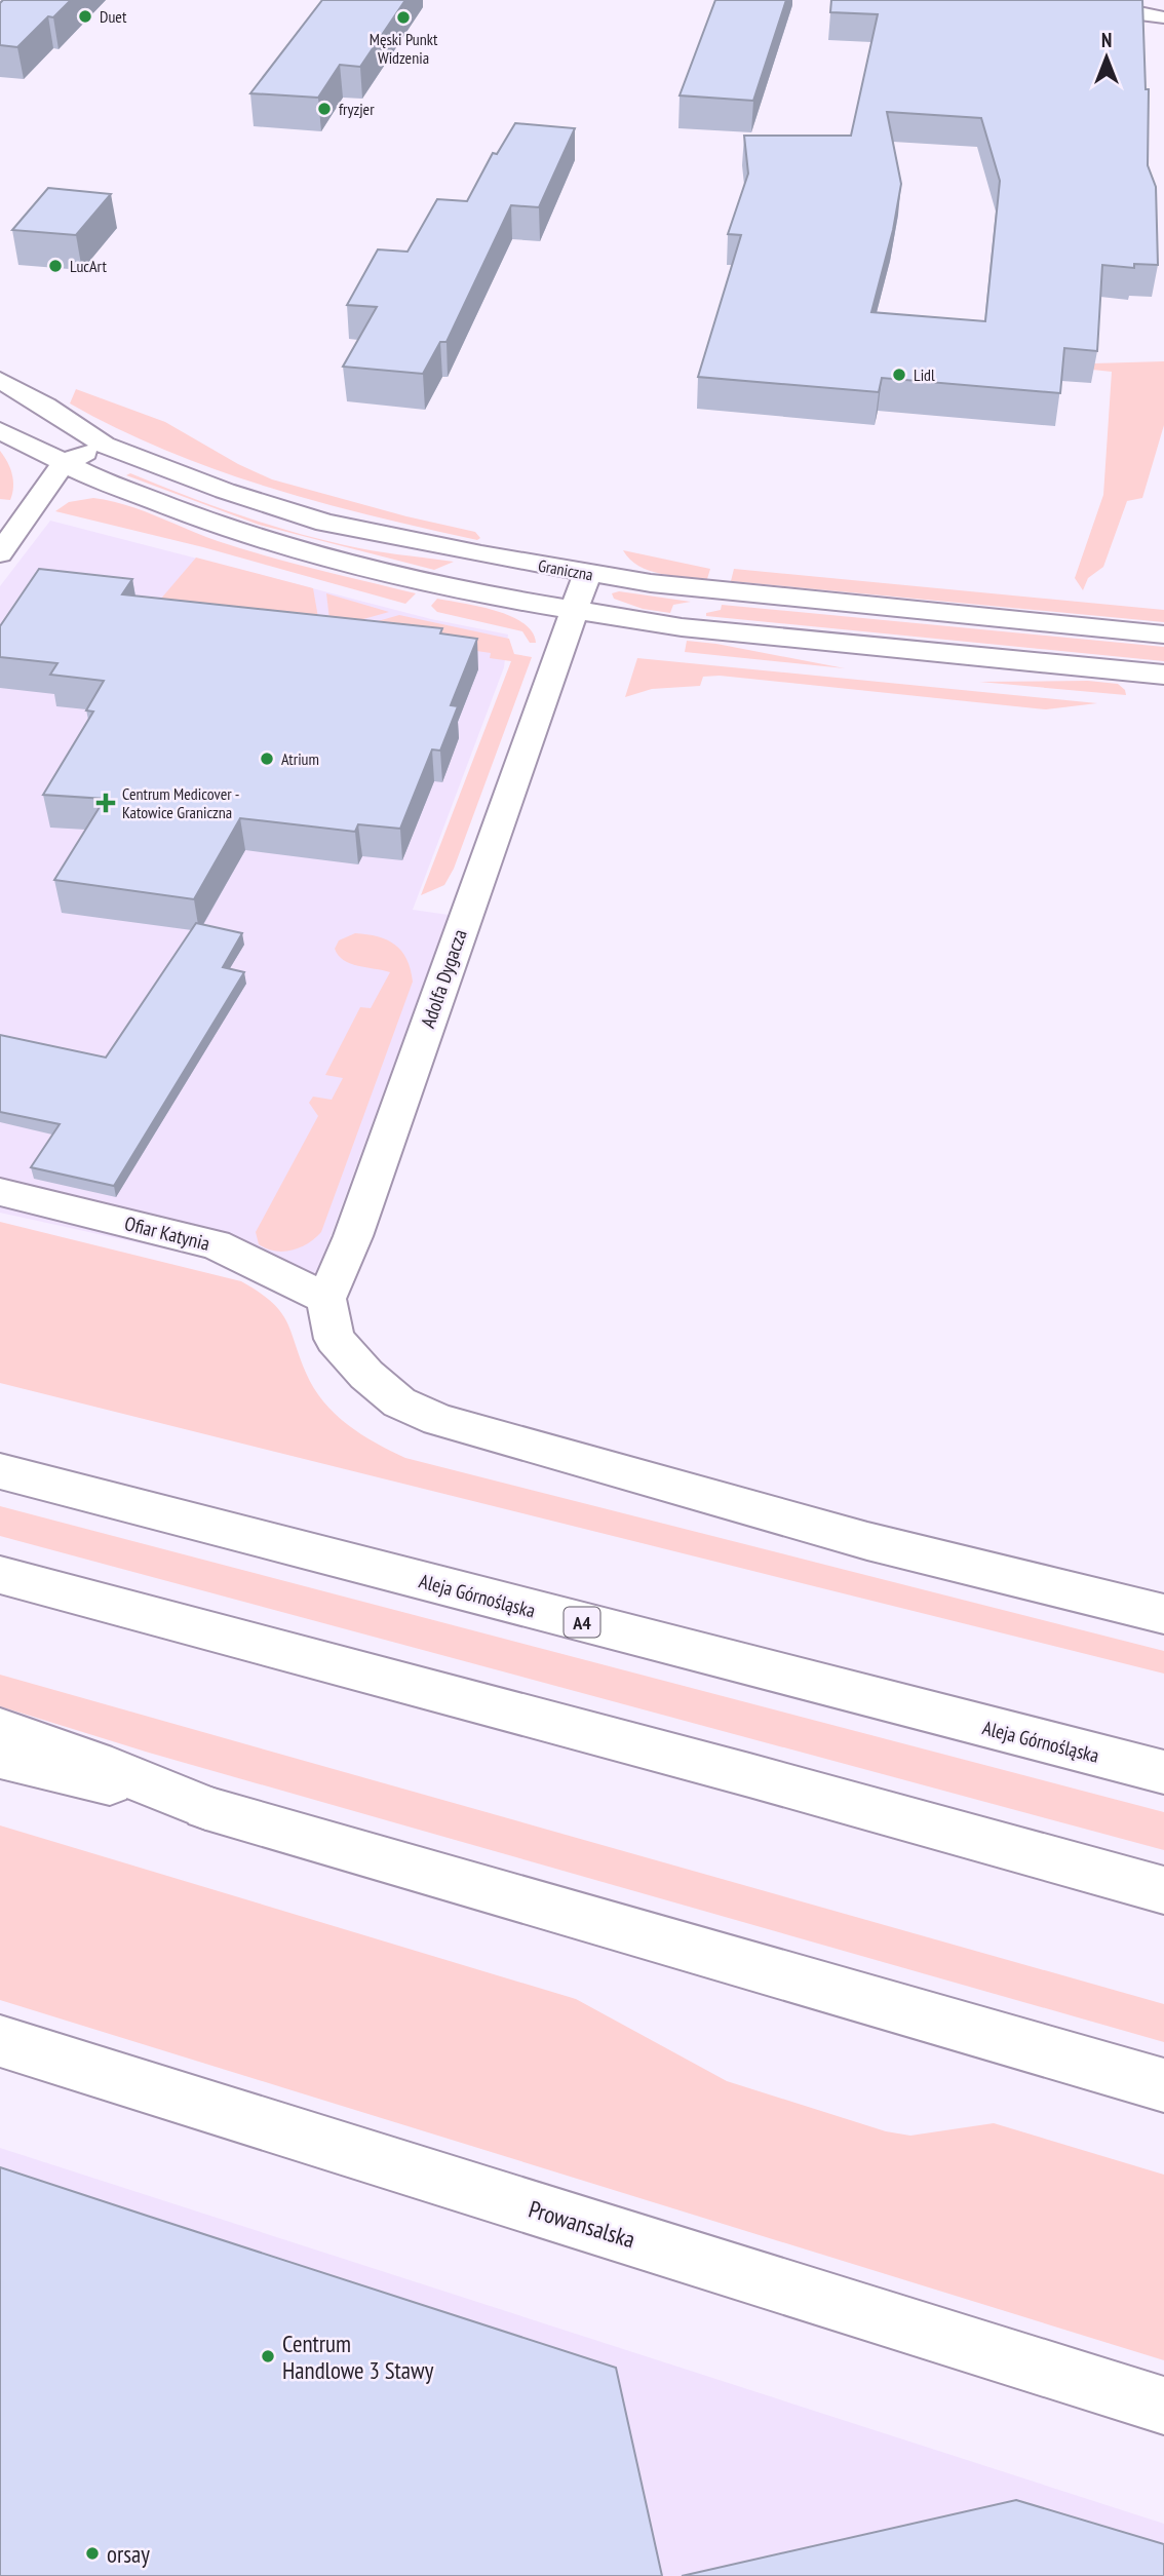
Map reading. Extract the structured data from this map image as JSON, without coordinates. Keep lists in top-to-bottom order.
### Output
{
  "streets": {
    "main road": [
      "Graniczna",
      "Adolfa Dygacza",
      "Ofiar Katynia",
      "Aleja Górnośląska",
      "A4",
      "Prowansalska"
    ]
  },
  "crossings": [
    ["Graniczna", "Adolfa Dygacza"],
    ["Adolfa Dygacza", "Ofiar Katynia"]
  ],
  "places": {
    "other": [
      "Duet",
      "Męski Punkt Widzenia",
      "fryzjer",
      "LucArt",
      "Lidl",
      "Atrium",
      "Centrum Handlowe 3 Stawy",
      "orsay"
    ],
    "health": ["Centrum Medicover - Katowice Graniczna"]
  },
  "north": "top"
}
